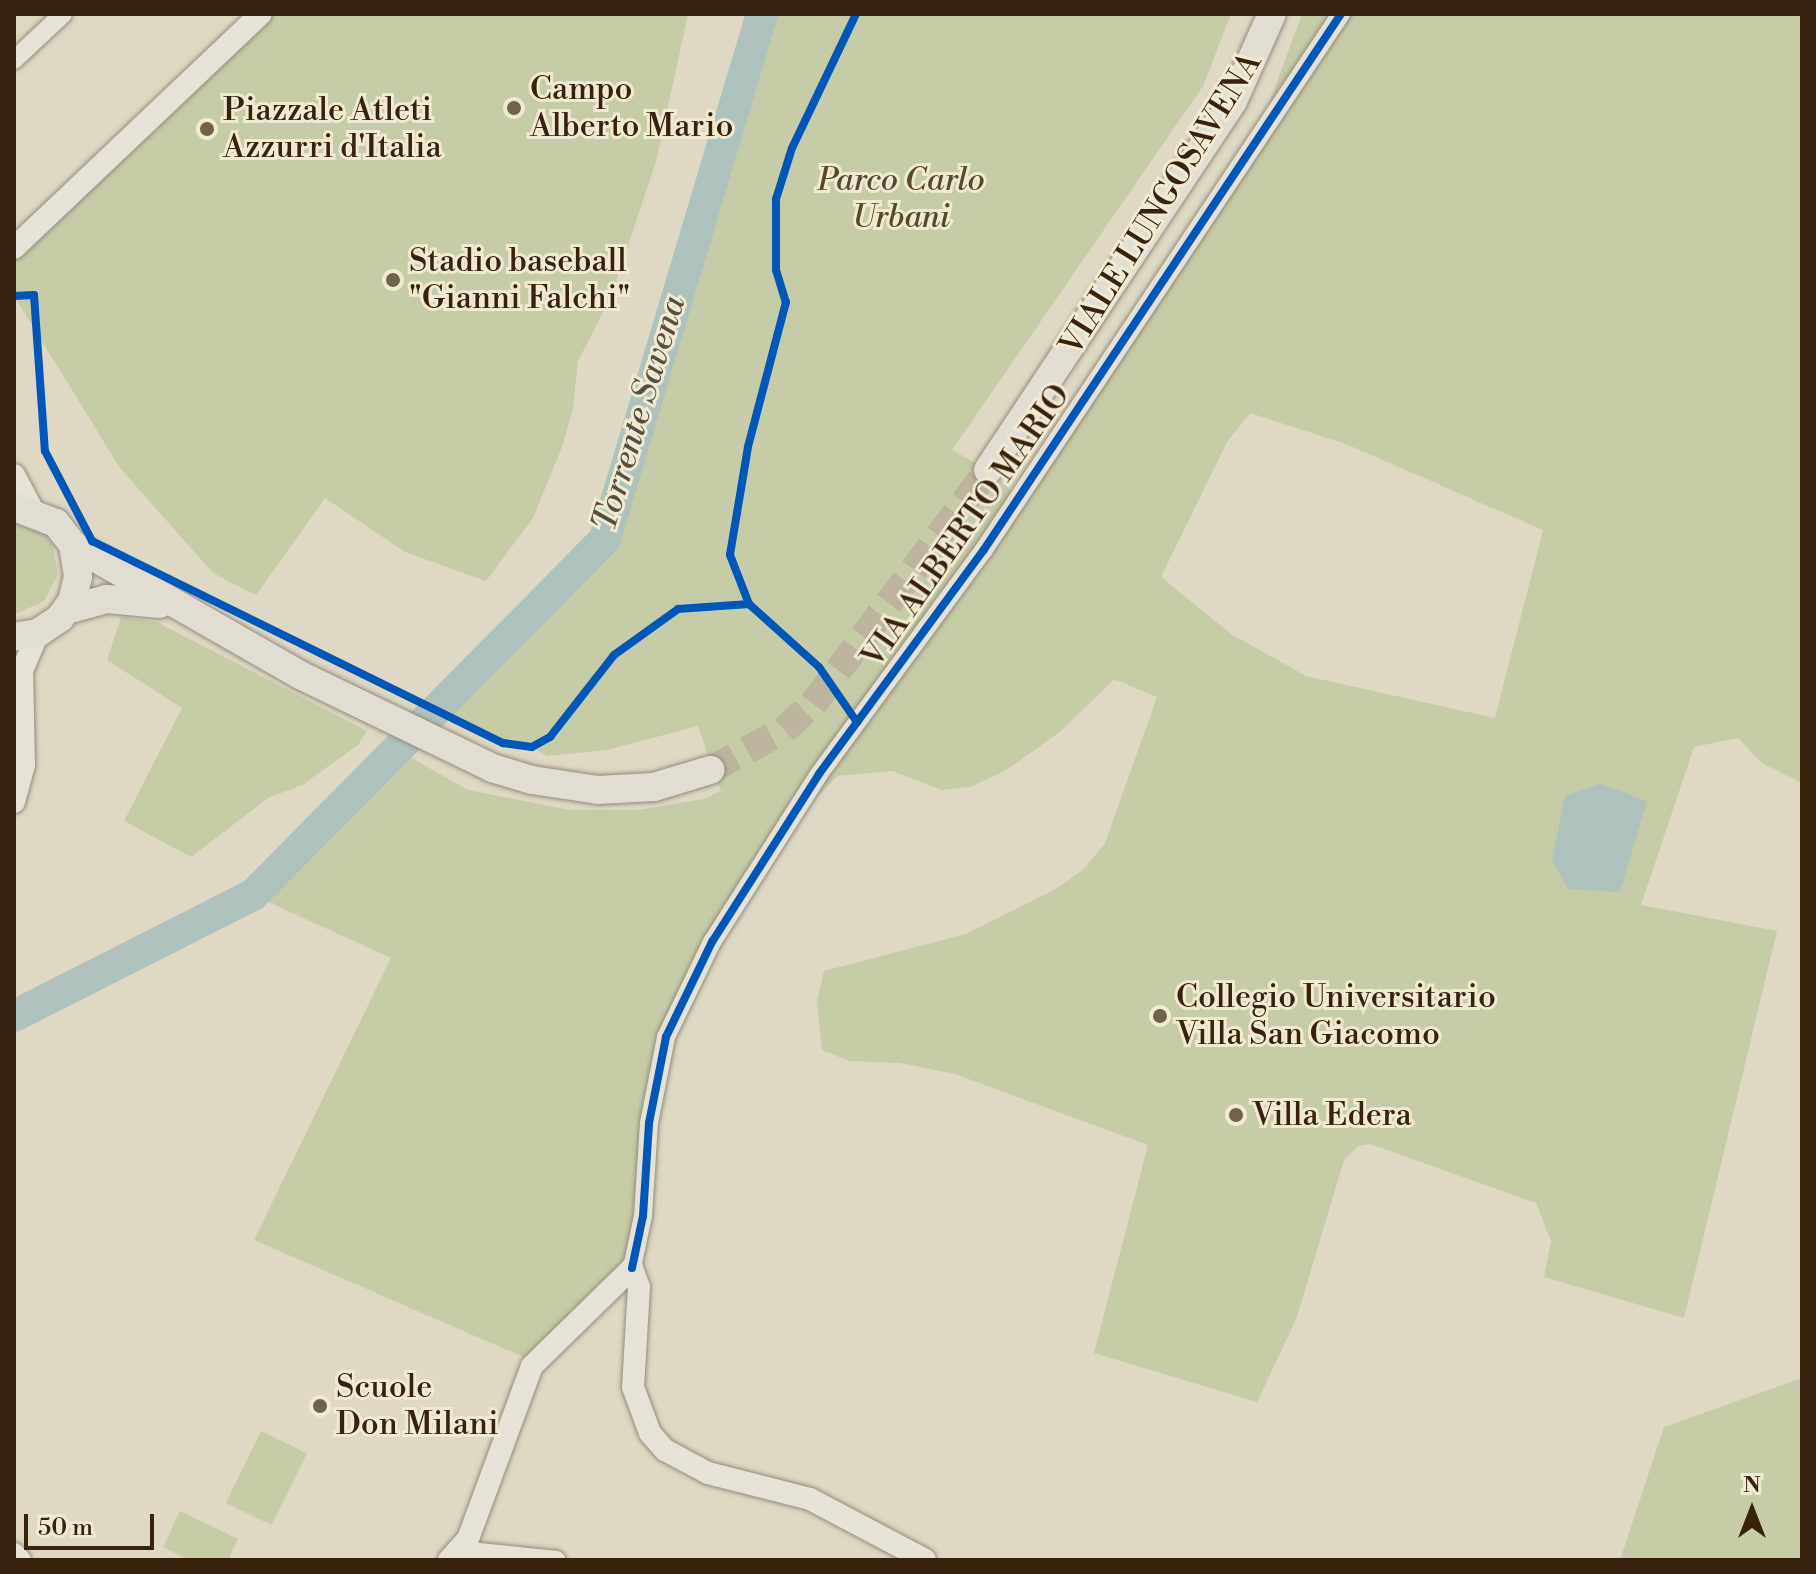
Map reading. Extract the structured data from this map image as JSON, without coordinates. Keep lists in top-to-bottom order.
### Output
{
  "streets": {
    "main road": ["VIALE LUNGOSAVENA"],
    "street": ["VIA ALBERTO MARIO"]
  },
  "water": ["Torrente Savena"],
  "parks": ["Parco Carlo Urbani"],
  "places": [
    "Campo Alberto Mario",
    "Piazzale Atleti Azzurri d'Italia",
    "Stadio baseball \"Gianni Falchi\"",
    "Collegio Universitario Villa San Giacomo",
    "Villa Edera",
    "Scuole Don Milani"
  ],
  "scale_bar": "50 m",
  "north": "top"
}
